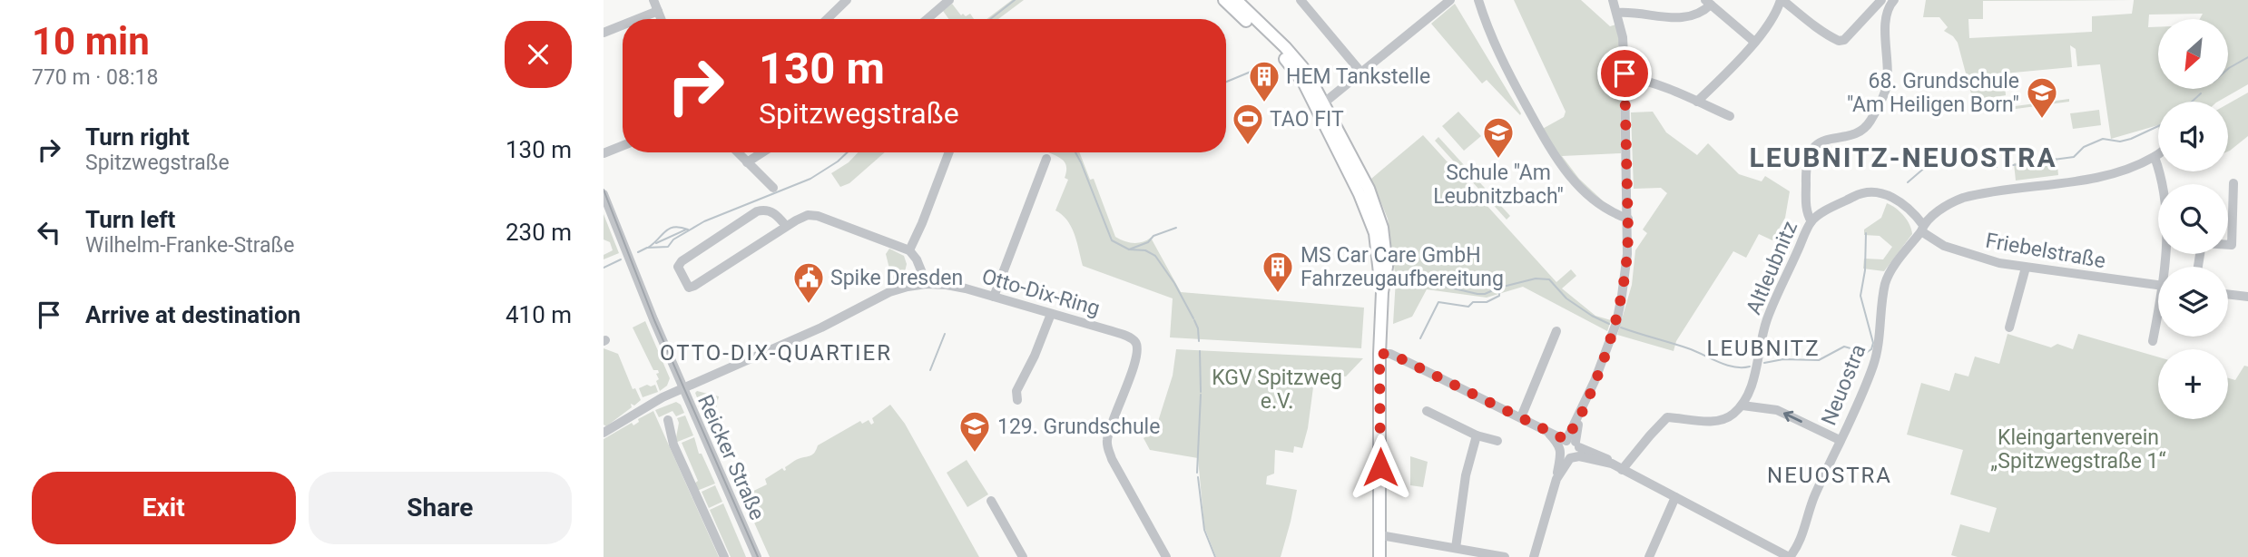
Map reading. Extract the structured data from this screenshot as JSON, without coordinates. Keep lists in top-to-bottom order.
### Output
{
  "streets": {
    "street": [
      "Friebelstraße",
      "Altleubnitz",
      "Otto-Dix-Ring",
      "Neuostra",
      "Reicker Straße"
    ]
  },
  "crossings": [
    ["Friebelstraße", "Altleubnitz"],
    ["Friebelstraße", "Neuostra"],
    ["Otto-Dix-Ring", "Reicker Straße"]
  ],
  "districts": [
    "LEUBNITZ-NEUOSTRA",
    "LEUBNITZ",
    "OTTO-DIX-QUARTIER",
    "NEUOSTRA"
  ],
  "parks": ["KGV Spitzweg e.V.", "Kleingartenverein „Spitzwegstraße 1“"],
  "places": {
    "building": ["HEM Tankstelle", "MS Car Care GmbH Fahrzeugaufbereitung"],
    "school or university": ["68. Grundschule \"Am Heiligen Born\"", "Schule \"Am Leubnitzbach\"", "129. Grundschule"],
    "sports": ["TAO FIT"],
    "public building": ["Spike Dresden"]
  },
  "north": "bottom left",
  "page": {
    "heading": ["10 min", "770 m · 08:18"],
    "map_buttons": "+",
    "turn": ["130 m", "Spitzwegstraße"],
    "list": [
      {
        "name": "Turn right",
        "note": "Spitzwegstraße",
        "value": "130 m"
      },
      {
        "name": "Turn left",
        "note": "Wilhelm-Franke-Straße",
        "value": "230 m"
      },
      {
        "name": "Arrive at destination",
        "value": "410 m"
      }
    ],
    "buttons": ["Exit", "Share"]
  }
}
